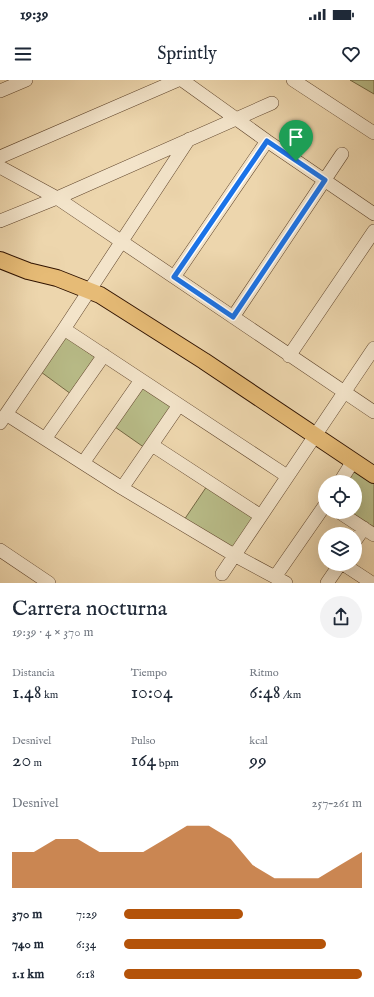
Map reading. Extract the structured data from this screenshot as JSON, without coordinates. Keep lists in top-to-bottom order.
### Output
{
  "page": {
    "status": "19:39",
    "header": "Sprintly",
    "heading": ["Carrera nocturna", "19:39 · 4 × 370 m"],
    "stats": [
      ["Distancia", "1.48 km"],
      ["Tiempo", "10:04"],
      ["Ritmo", "6:48 /km"],
      ["Desnivel", "20 m"],
      ["Pulso", "164 bpm"],
      ["kcal", "99"]
    ],
    "chart": ["Desnivel", "257–261 m"],
    "list": [
      {
        "name": "370 m",
        "note": "7:29"
      },
      {
        "name": "740 m",
        "note": "6:34"
      },
      {
        "name": "1.1 km",
        "note": "6:18"
      }
    ]
  }
}
